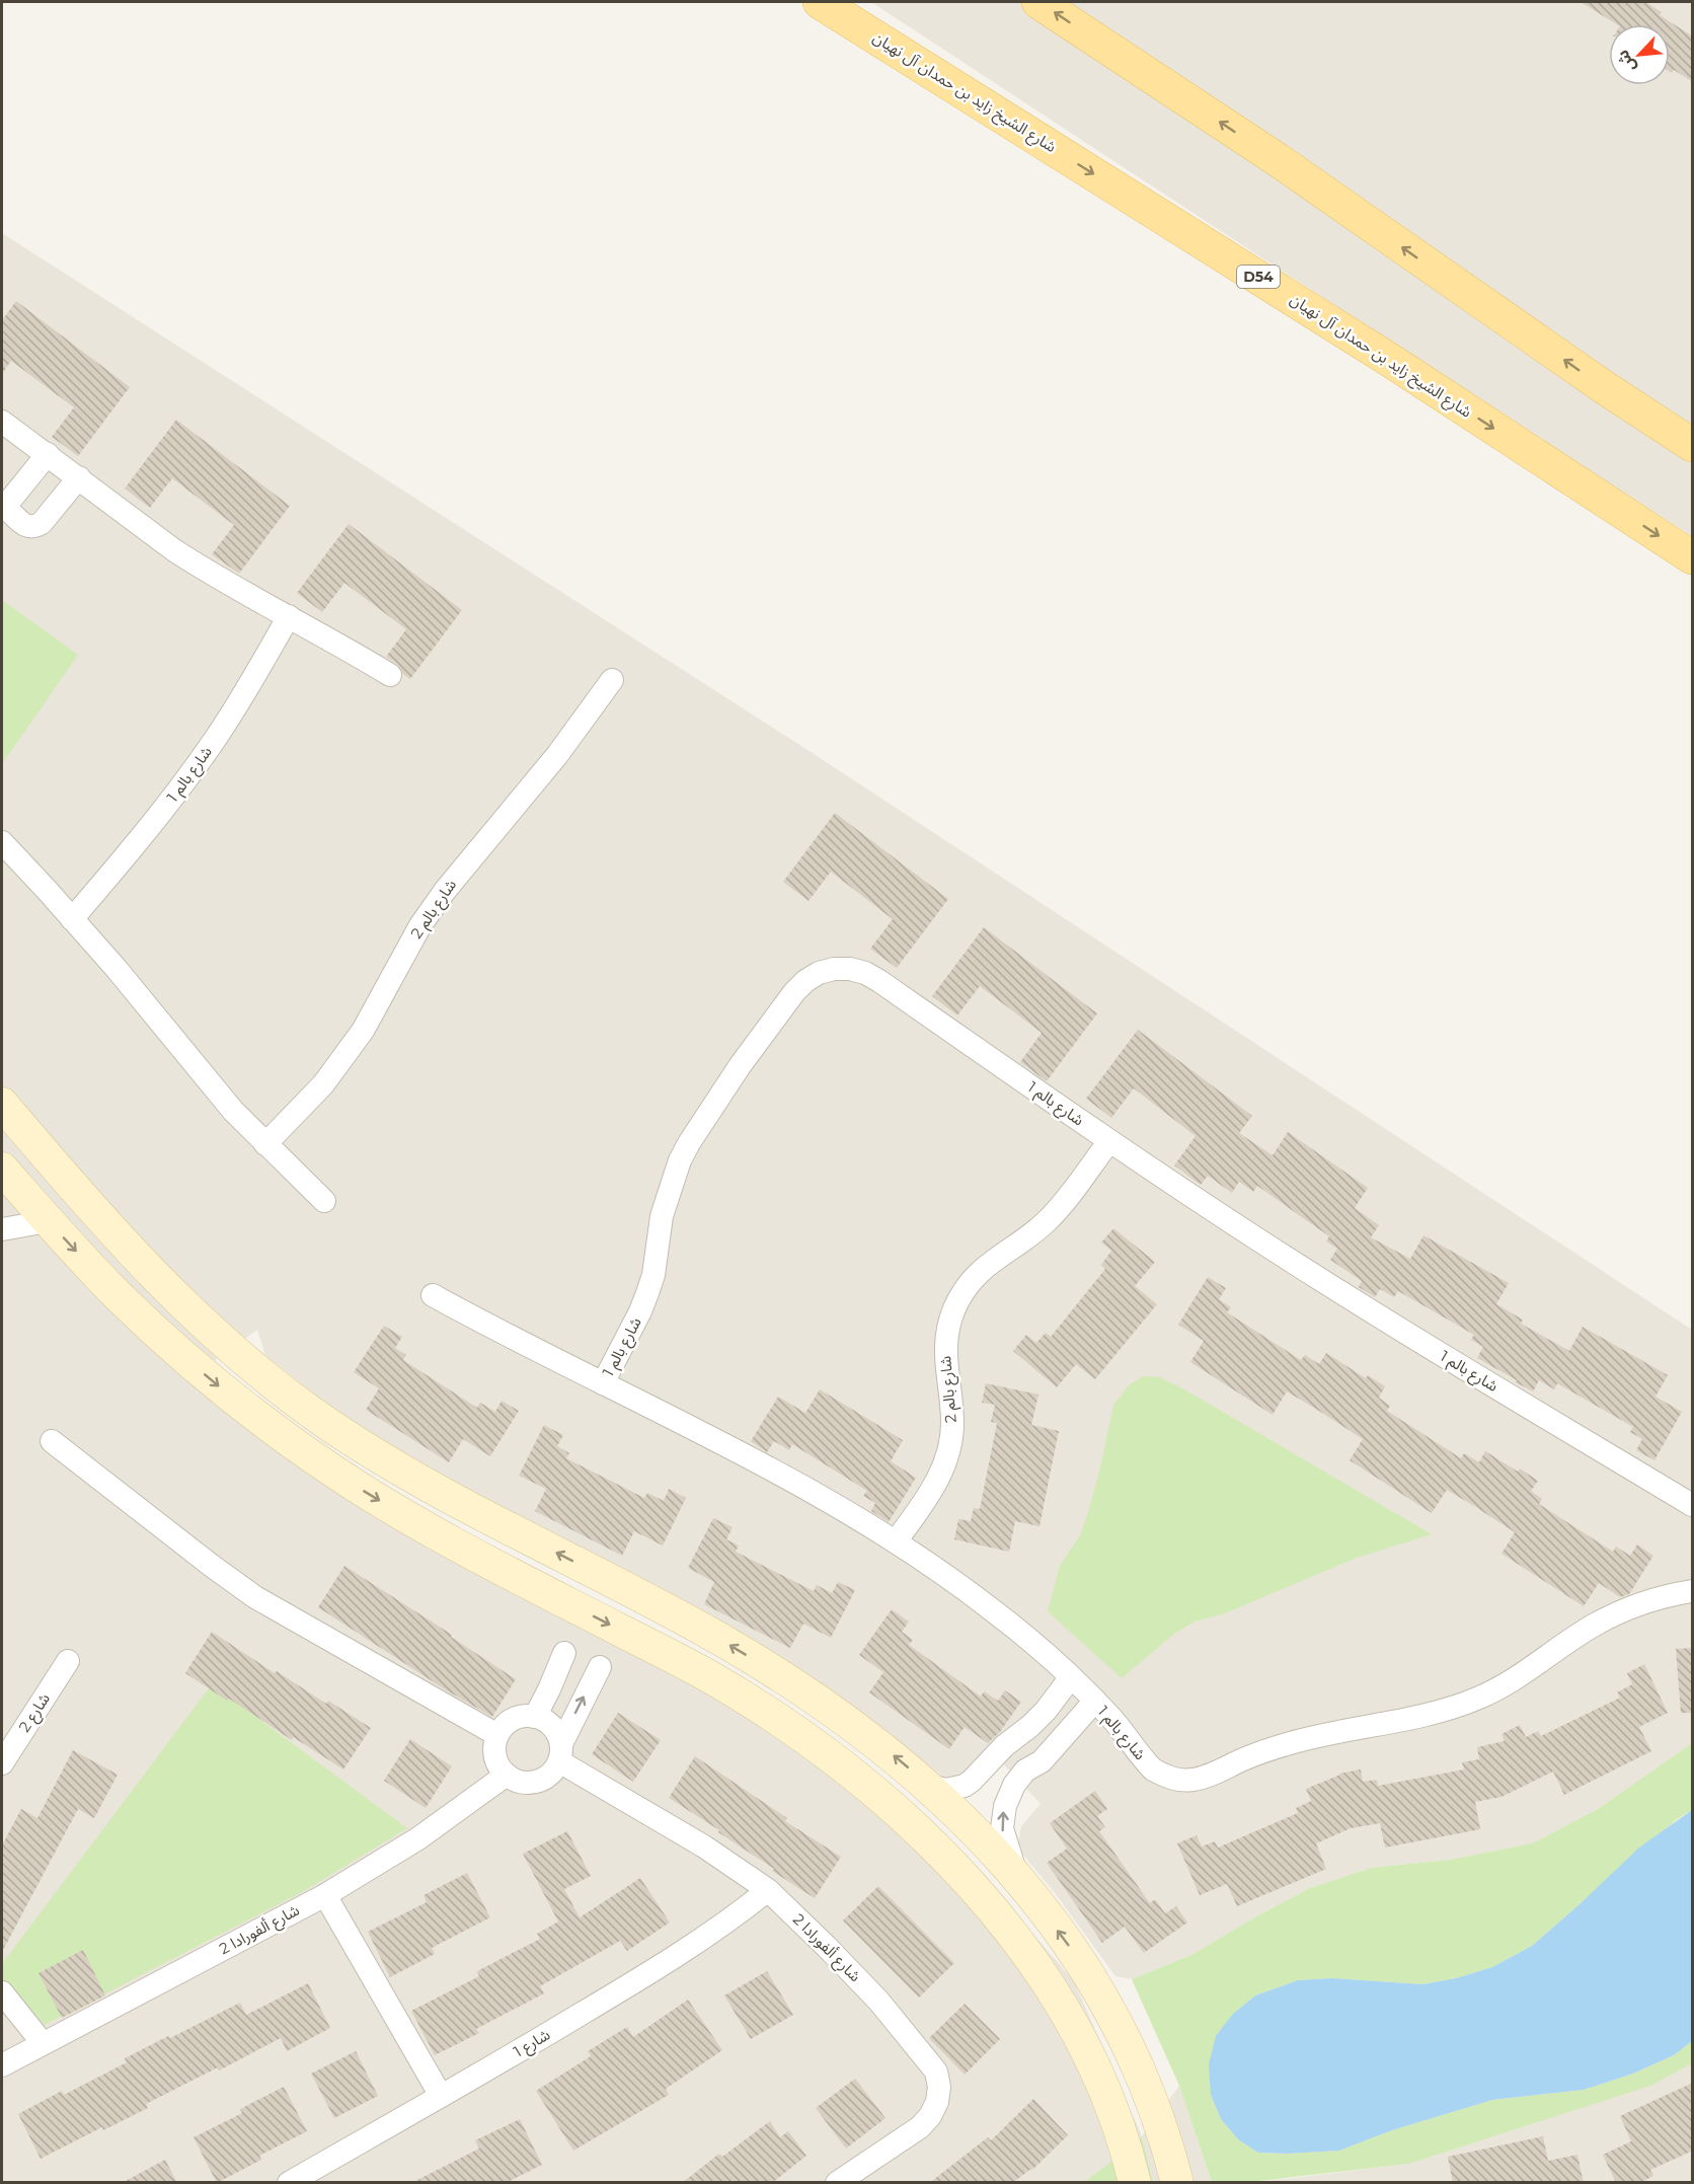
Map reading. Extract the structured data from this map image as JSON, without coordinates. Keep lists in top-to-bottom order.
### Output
{
  "streets": {
    "main road": ["شارع الشيخ زايد بن حمدان آل نهيان", "D54"],
    "street": [
      "شارع بالم 1",
      "شارع بالم 2",
      "شارع 2",
      "شارع ألفورادا 2",
      "شارع 1"
    ]
  },
  "crossings": [
    ["شارع بالم 1", "شارع بالم 2"],
    ["شارع ألفورادا 2", "شارع 1"]
  ],
  "north": "bottom left"
}
